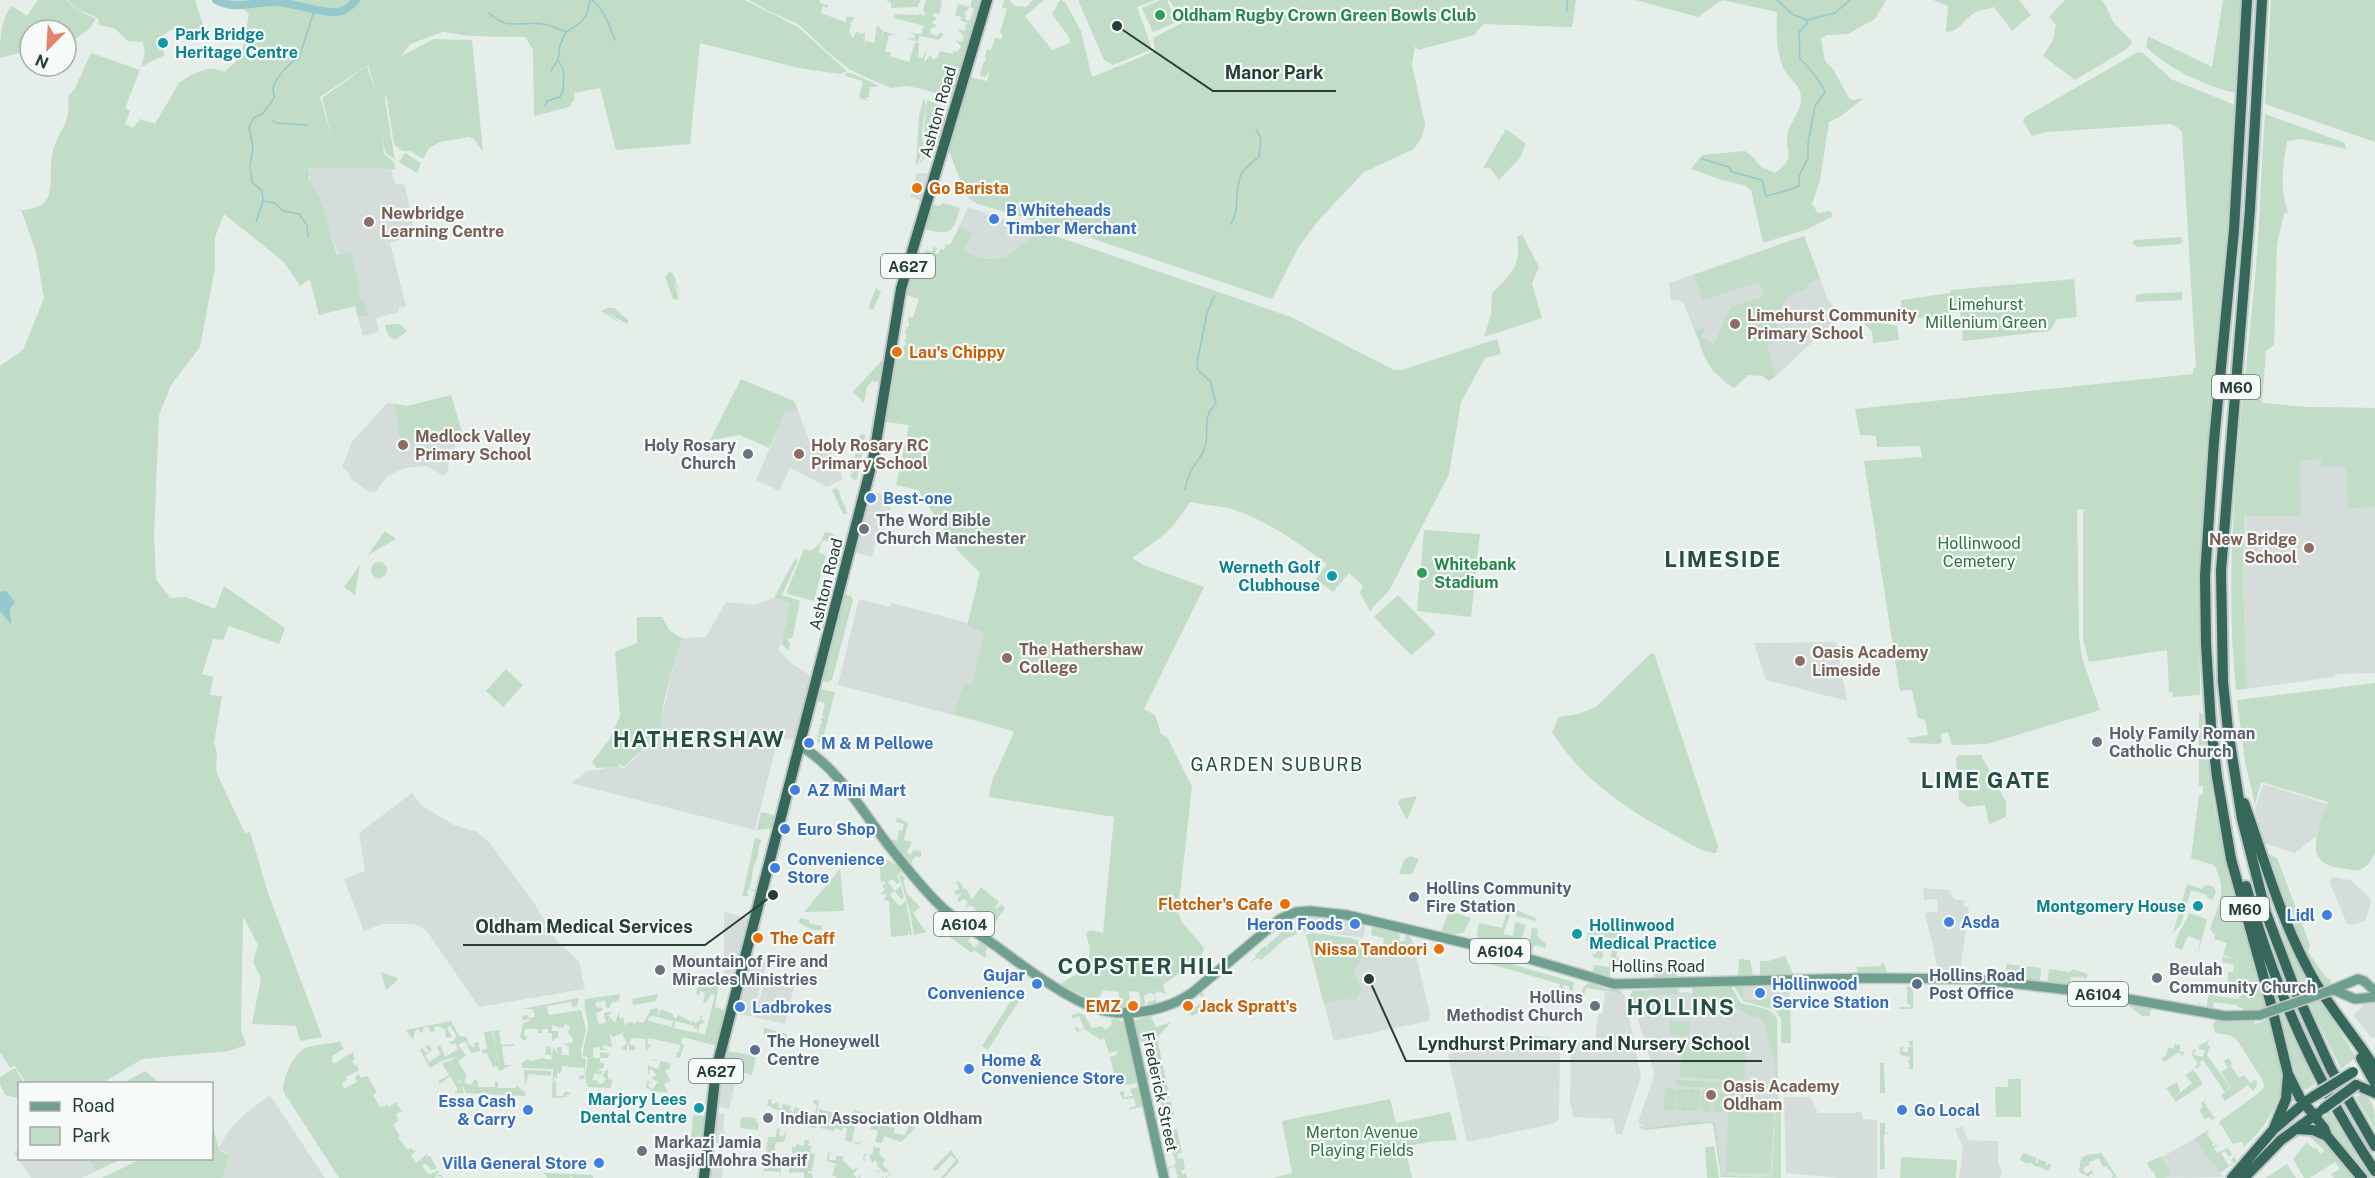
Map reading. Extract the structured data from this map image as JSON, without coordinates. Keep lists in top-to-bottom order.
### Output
{
  "streets": {
    "highway": ["Ashton Road", "A627", "M60"],
    "main road": ["A6104", "Hollins Road", "Frederick Street"]
  },
  "crossings": [
    ["Ashton Road", "A6104"],
    ["A6104", "Hollins Road"],
    ["Hollins Road", "Frederick Street"]
  ],
  "districts": [
    "LIMESIDE",
    "HATHERSHAW",
    "GARDEN SUBURB",
    "LIME GATE",
    "COPSTER HILL",
    "HOLLINS"
  ],
  "parks": ["Limehurst Millenium Green", "Hollinwood Cemetery", "Merton Avenue Playing Fields"],
  "places": [
    "Oldham Rugby Crown Green Bowls Club",
    "Manor Park",
    "Park Bridge Heritage Centre",
    "Go Barista",
    "B Whiteheads Timber Merchant",
    "Newbridge Learning Centre",
    "Limehurst Community Primary School",
    "Lau's Chippy",
    "Medlock Valley Primary School",
    "Holy Rosary Church",
    "Holy Rosary RC Primary School",
    "Best-one",
    "The Word Bible Church Manchester",
    "New Bridge School",
    "Whitebank Stadium",
    "Werneth Golf Clubhouse",
    "The Hathershaw College",
    "Oasis Academy Limeside",
    "Holy Family Roman Catholic Church",
    "M & M Pellowe",
    "AZ Mini Mart",
    "Euro Shop",
    "Convenience Store",
    "Oldham Medical Services",
    "Hollins Community Fire Station",
    "Fletcher's Cafe",
    "Montgomery House",
    "Lidl",
    "Asda",
    "Heron Foods",
    "Hollinwood Medical Practice",
    "The Caff",
    "Nissa Tandoori",
    "Mountain of Fire and Miracles Ministries",
    "Beulah Community Church",
    "Lyndhurst Primary and Nursery School",
    "Gujar Convenience",
    "Hollins Road Post Office",
    "Hollinwood Service Station",
    "EMZ",
    "Jack Spratt's",
    "Hollins Methodist Church",
    "Ladbrokes",
    "The Honeywell Centre",
    "Home & Convenience Store",
    "Oasis Academy Oldham",
    "Marjory Lees Dental Centre",
    "Essa Cash & Carry",
    "Go Local",
    "Indian Association Oldham",
    "Markazi Jamia Masjid Mohra Sharif",
    "Villa General Store"
  ],
  "legend": ["Road", "Park"],
  "north": "bottom left"
}
